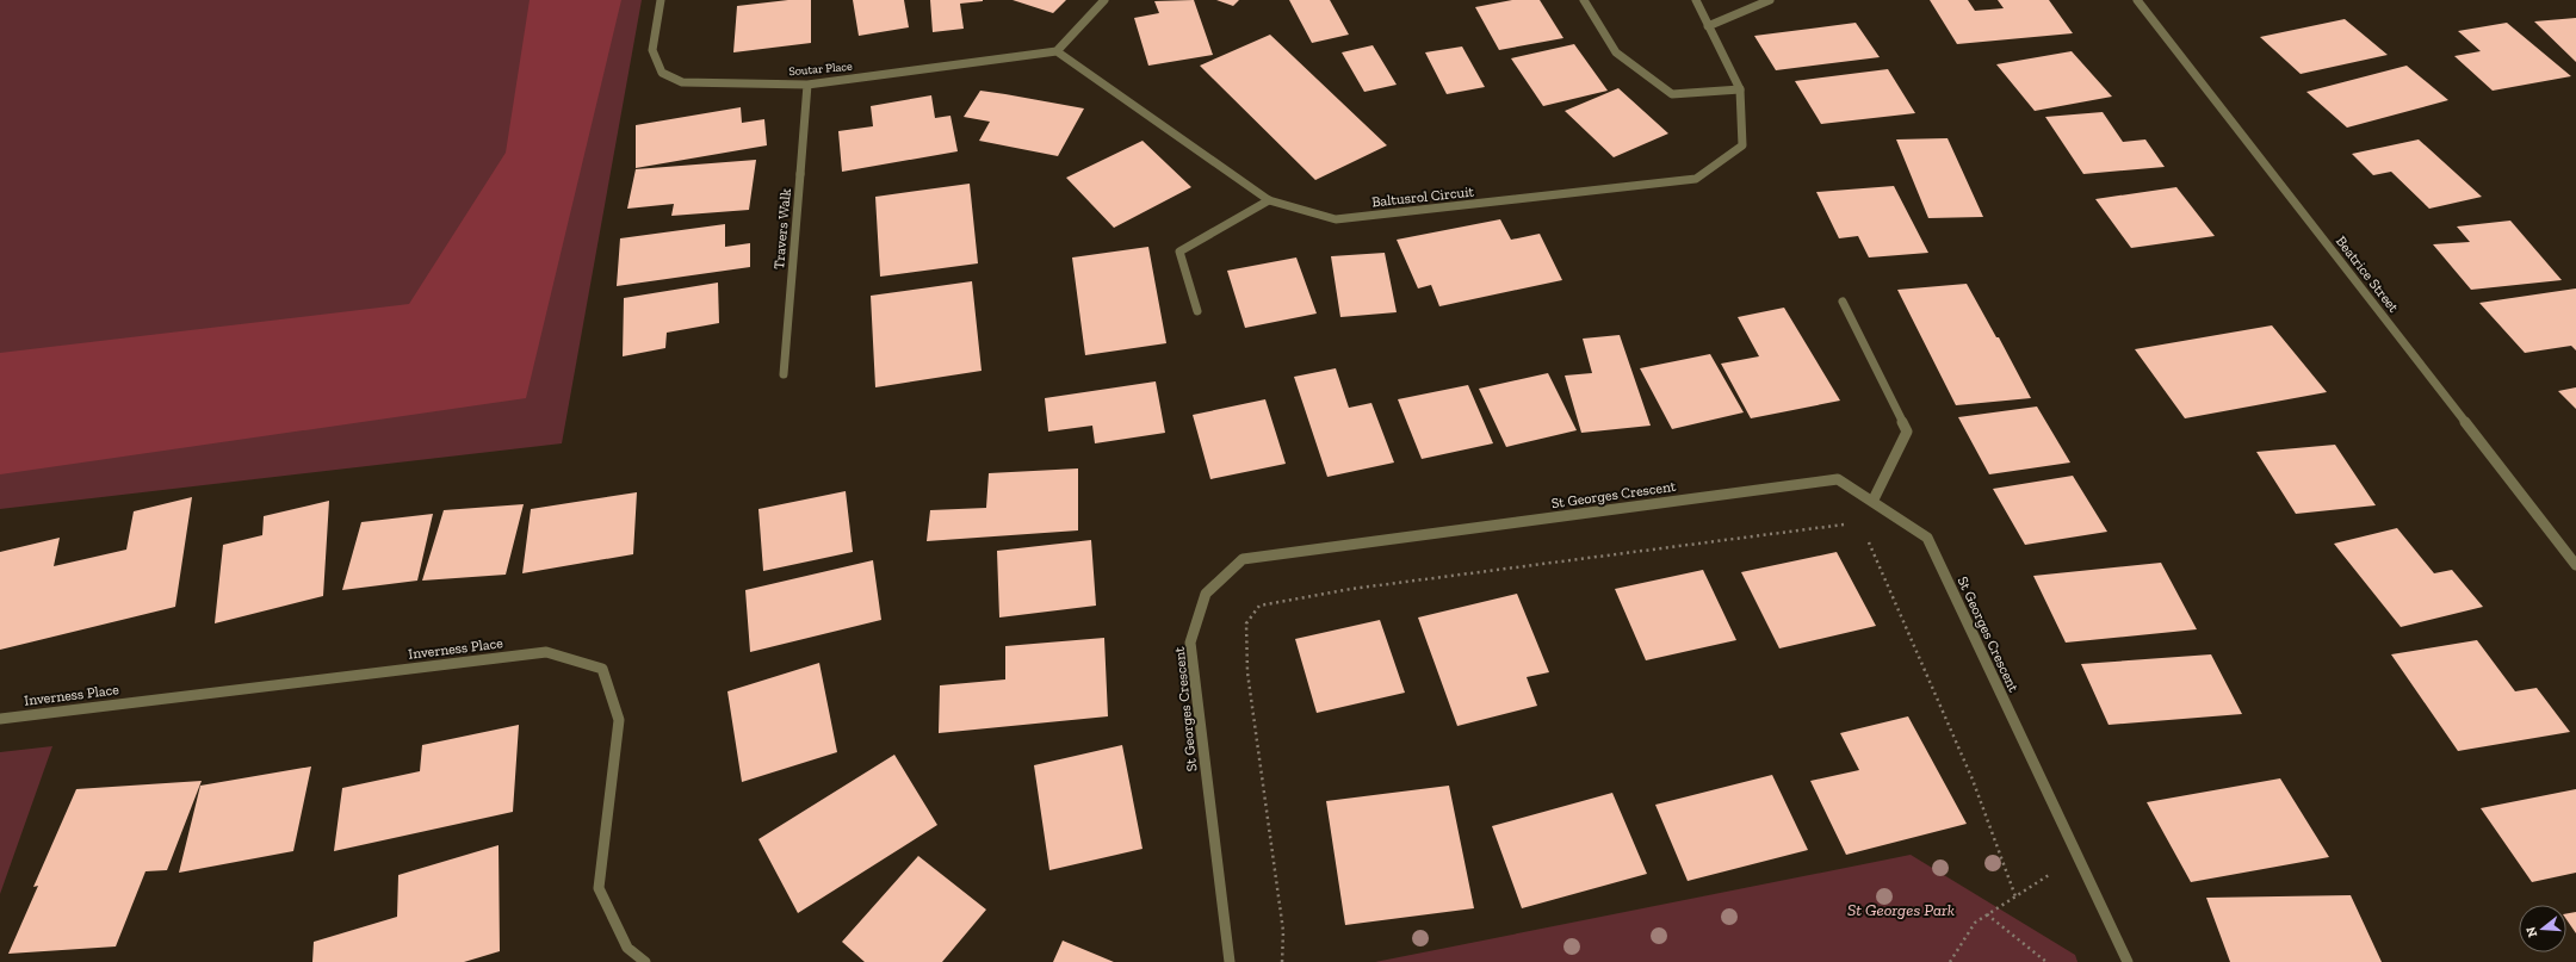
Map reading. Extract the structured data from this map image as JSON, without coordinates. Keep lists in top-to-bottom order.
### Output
{
  "streets": {
    "street": [
      "Soutar Place",
      "Baltusrol Circuit",
      "Travers Walk",
      "Beatrice Street",
      "St Georges Crescent",
      "Inverness Place"
    ]
  },
  "crossings": [
    ["Soutar Place", "Baltusrol Circuit"],
    ["Soutar Place", "Travers Walk"]
  ],
  "parks": ["St Georges Park"],
  "north": "left"
}
